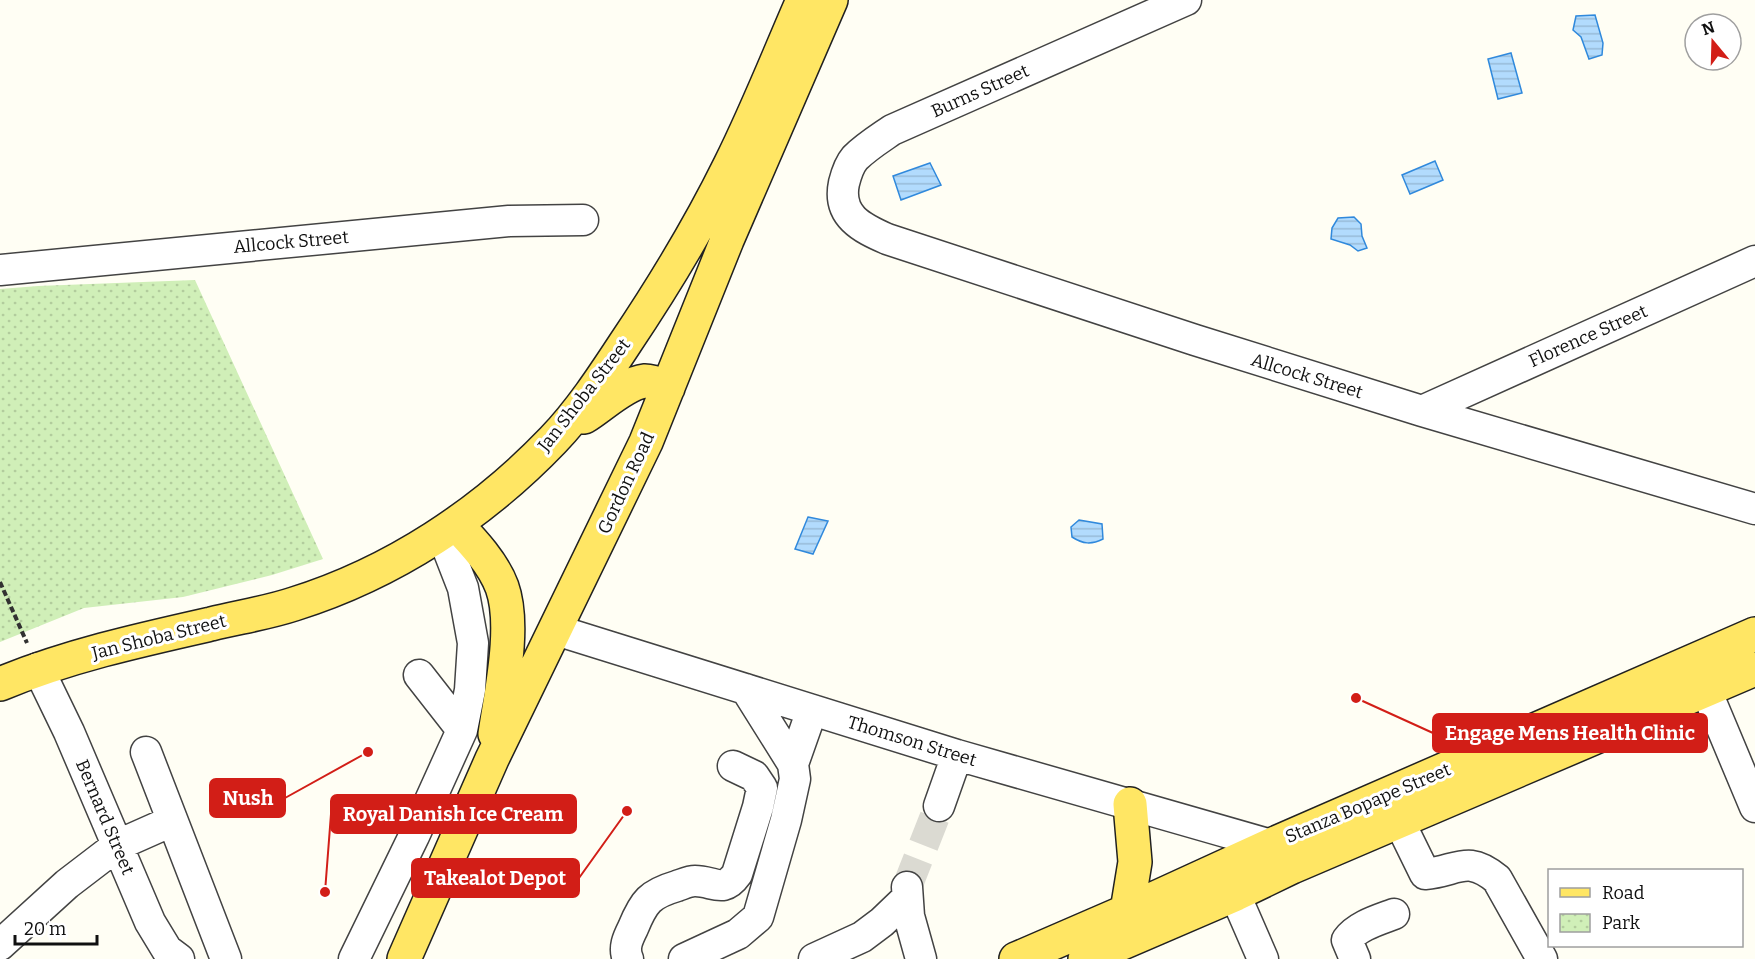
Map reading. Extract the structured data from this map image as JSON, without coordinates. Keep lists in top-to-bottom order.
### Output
{
  "streets": {
    "main road": ["Jan Shoba Street", "Gordon Road", "Stanza Bopape Street"],
    "street": [
      "Burns Street",
      "Allcock Street",
      "Florence Street",
      "Thomson Street",
      "Bernard Street"
    ]
  },
  "crossings": [
    ["Burns Street", "Allcock Street"],
    ["Allcock Street", "Florence Street"],
    ["Jan Shoba Street", "Bernard Street"],
    ["Gordon Road", "Thomson Street"],
    ["Thomson Street", "Stanza Bopape Street"]
  ],
  "places": [
    "Engage Mens Health Clinic",
    "Nush",
    "Takealot Depot",
    "Royal Danish Ice Cream"
  ],
  "legend": ["Road", "Park"],
  "scale_bar": "20 m",
  "north": "top"
}
